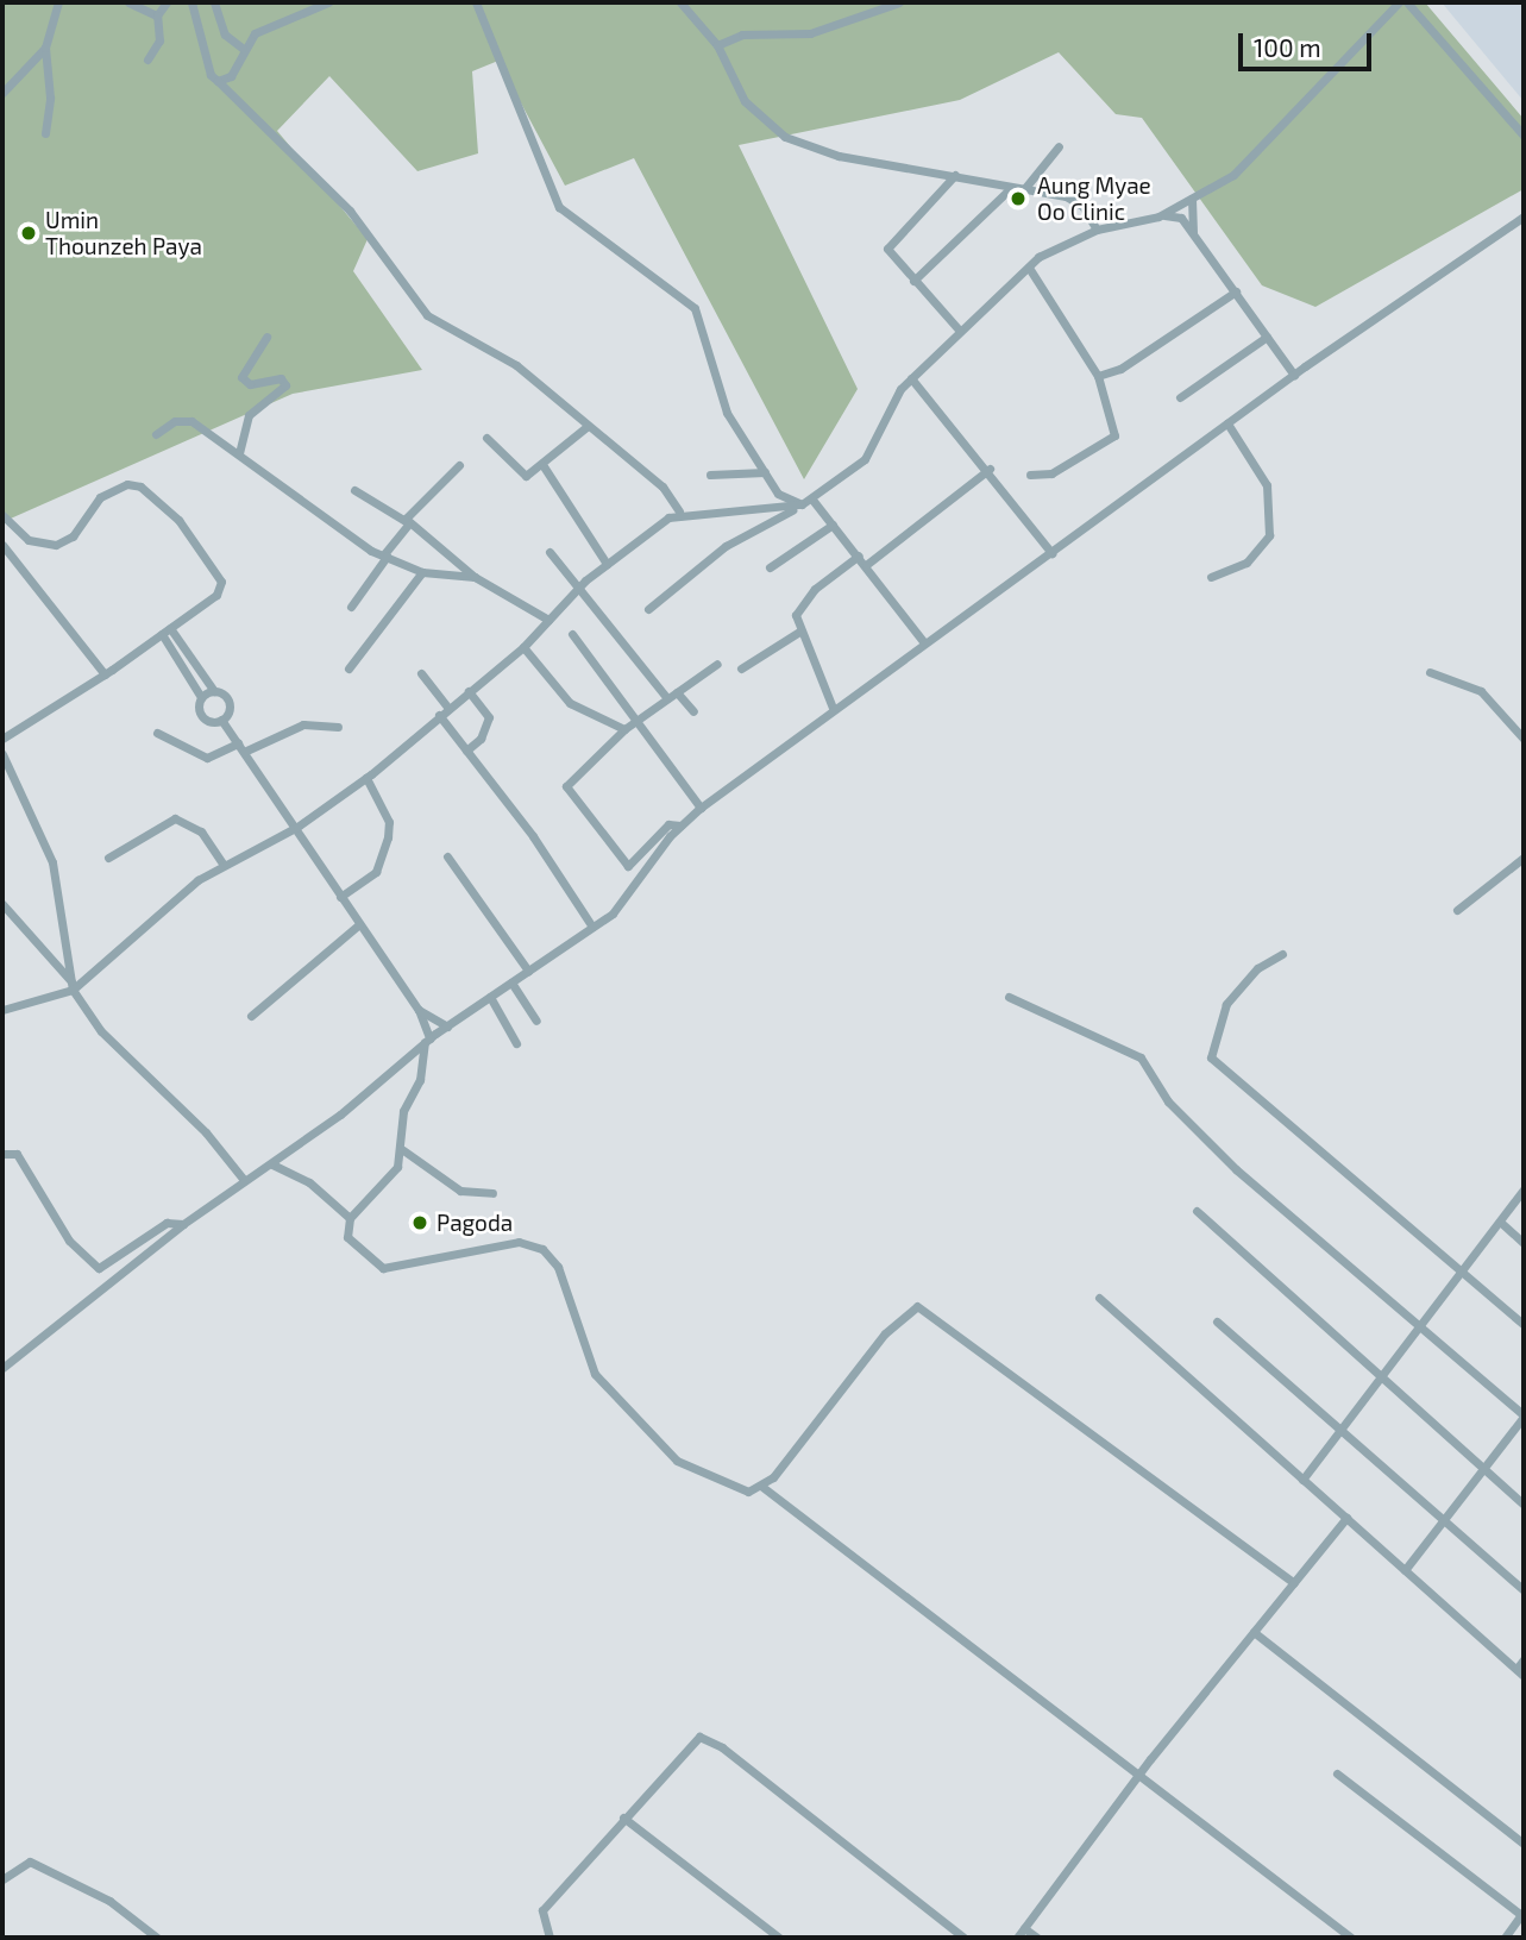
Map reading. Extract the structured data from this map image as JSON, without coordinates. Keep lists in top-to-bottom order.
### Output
{
  "places": ["Aung Myae Oo Clinic", "Umin Thounzeh Paya", "Pagoda"],
  "scale_bar": "100 m"
}
